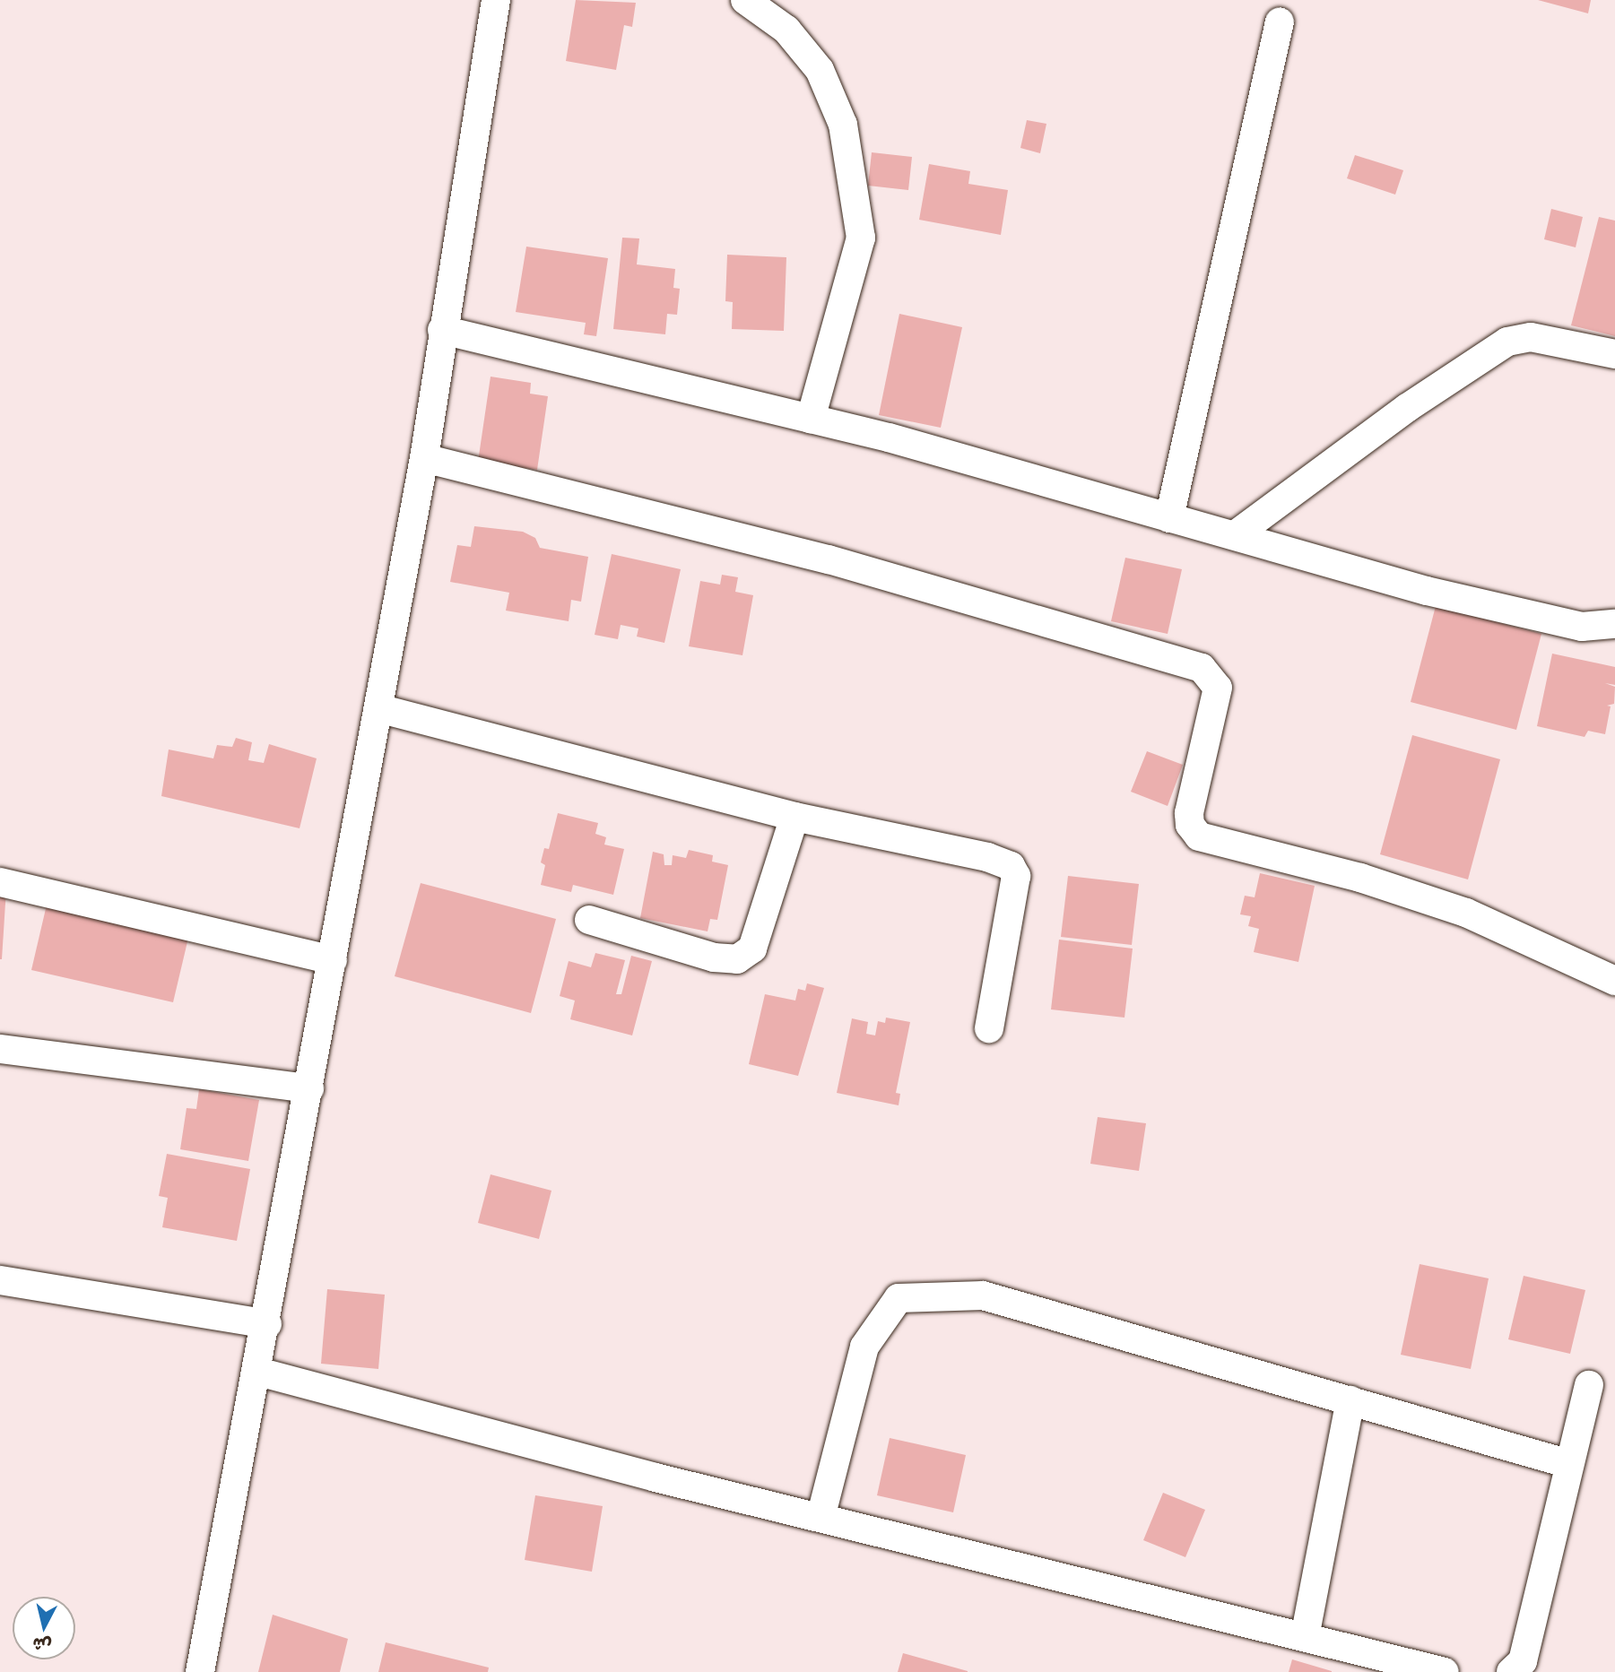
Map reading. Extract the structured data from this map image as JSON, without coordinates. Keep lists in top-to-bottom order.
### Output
{
  "north": "bottom"
}
